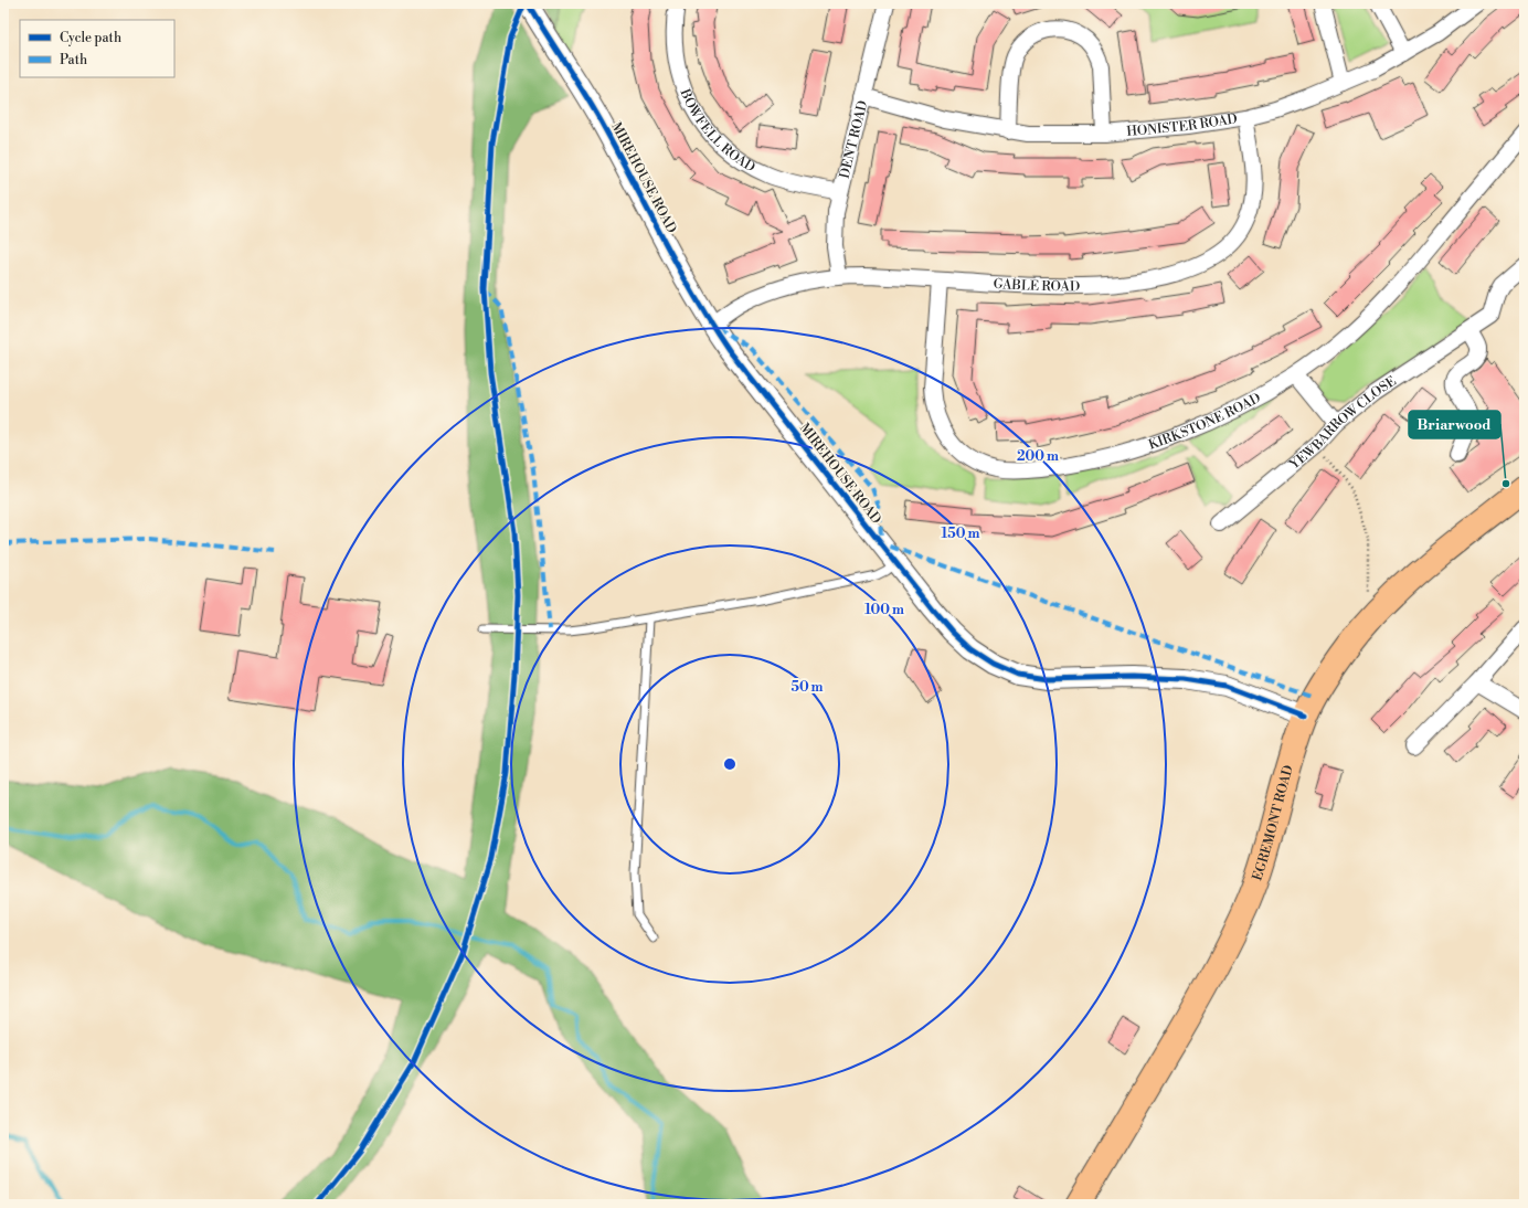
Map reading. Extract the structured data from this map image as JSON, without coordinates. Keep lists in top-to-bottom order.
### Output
{
  "streets": {
    "highway": ["EGREMONT ROAD"],
    "street": [
      "HONISTER ROAD",
      "BOWFELL ROAD",
      "DENT ROAD",
      "MIREHOUSE ROAD",
      "GABLE ROAD",
      "KIRKSTONE ROAD",
      "YEWBARROW CLOSE"
    ]
  },
  "crossings": [
    ["HONISTER ROAD", "DENT ROAD"],
    ["HONISTER ROAD", "GABLE ROAD"],
    ["BOWFELL ROAD", "DENT ROAD"],
    ["DENT ROAD", "GABLE ROAD"],
    ["MIREHOUSE ROAD", "GABLE ROAD"],
    ["MIREHOUSE ROAD", "EGREMONT ROAD"],
    ["GABLE ROAD", "KIRKSTONE ROAD"]
  ],
  "places": ["Briarwood"],
  "legend": ["Cycle path", "Path"],
  "rings": [
    "200 m",
    "150 m",
    "100 m",
    "50 m"
  ]
}
